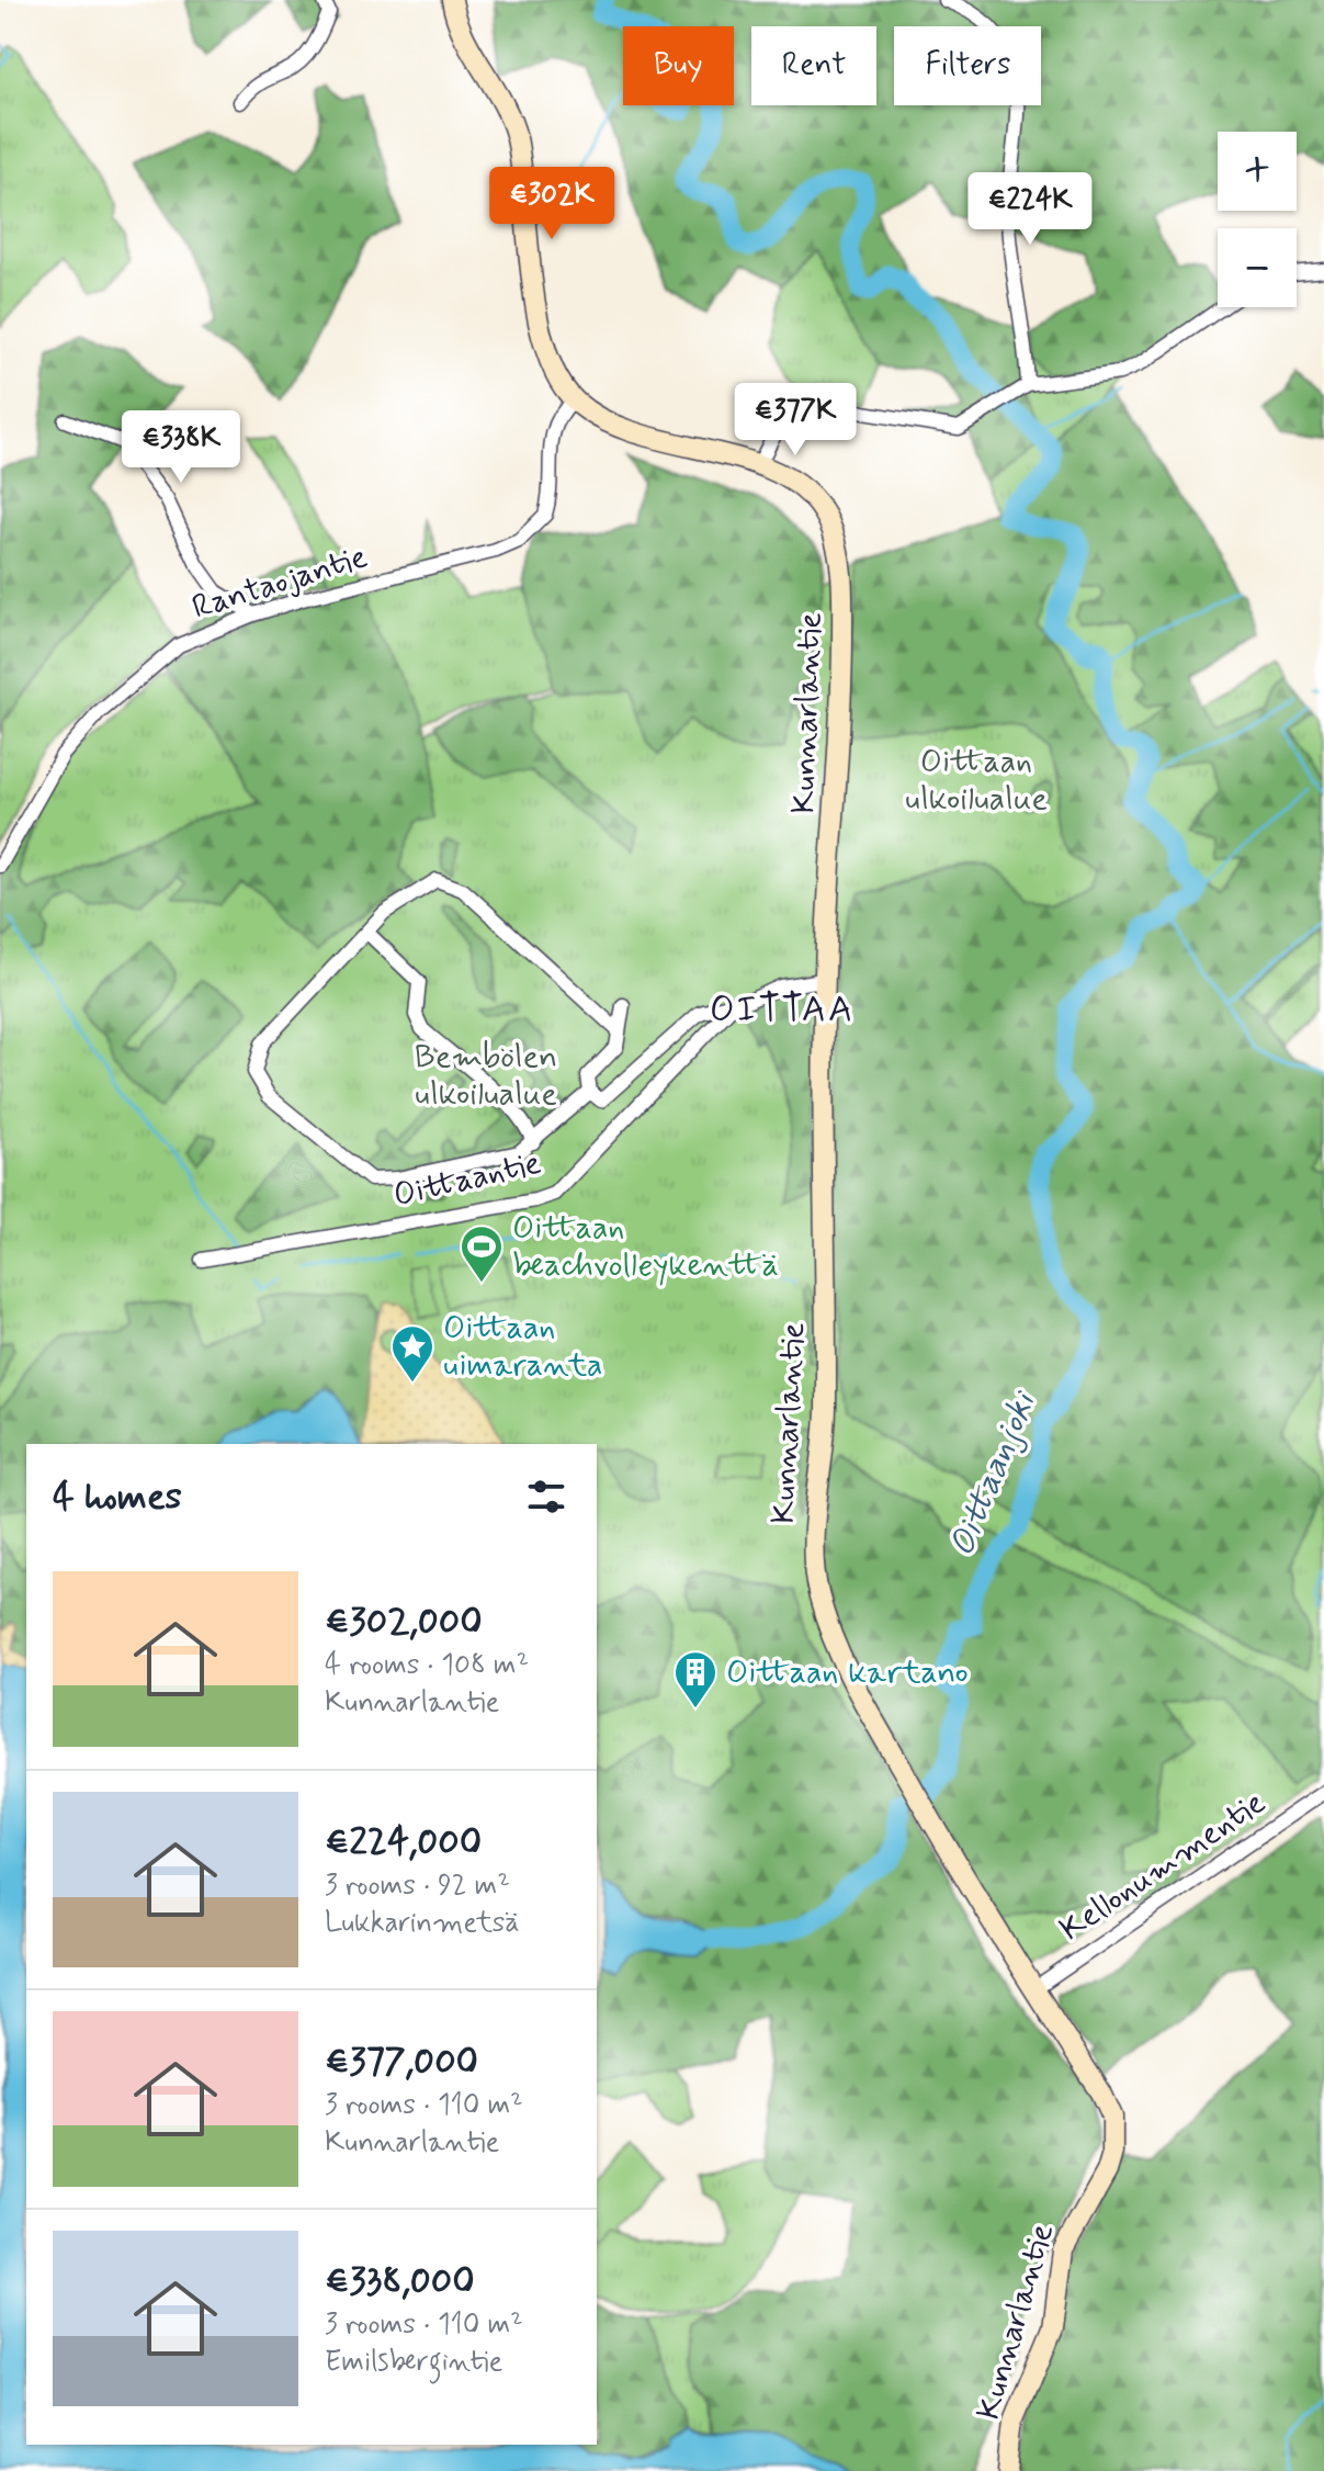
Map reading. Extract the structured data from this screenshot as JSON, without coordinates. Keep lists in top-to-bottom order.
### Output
{
  "streets": {
    "main road": ["Kunnarlantie"],
    "street": ["Rantaojantie", "Oittaantie", "Kellonummentie"]
  },
  "crossings": [
    ["Rantaojantie", "Kunnarlantie"],
    ["Kunnarlantie", "Oittaantie"],
    ["Kunnarlantie", "Kellonummentie"]
  ],
  "districts": ["OITTAA"],
  "water": ["Oittaanjoki"],
  "parks": ["Oittaan ulkoilualue", "Bembölen ulkoilualue"],
  "places": {
    "sports": ["Oittaan beachvolleykenttä"],
    "place": ["Oittaan uimaranta"],
    "building": ["Oittaan kartano"]
  },
  "page": {
    "chip": ["Buy", "Rent", "Filters"],
    "map_buttons": ["+", "−"],
    "price": [
      "€302K",
      "€224K",
      "€377K",
      "€338K"
    ],
    "heading": "4 homes",
    "list": [
      {
        "name": "€302,000",
        "note": "4 rooms · 108 m² · Kunnarlantie"
      },
      {
        "name": "€224,000",
        "note": "3 rooms · 92 m² · Lukkarinmetsä"
      },
      {
        "name": "€377,000",
        "note": "3 rooms · 110 m² · Kunnarlantie"
      },
      {
        "name": "€338,000",
        "note": "3 rooms · 110 m² · Emilsbergintie"
      }
    ]
  }
}
